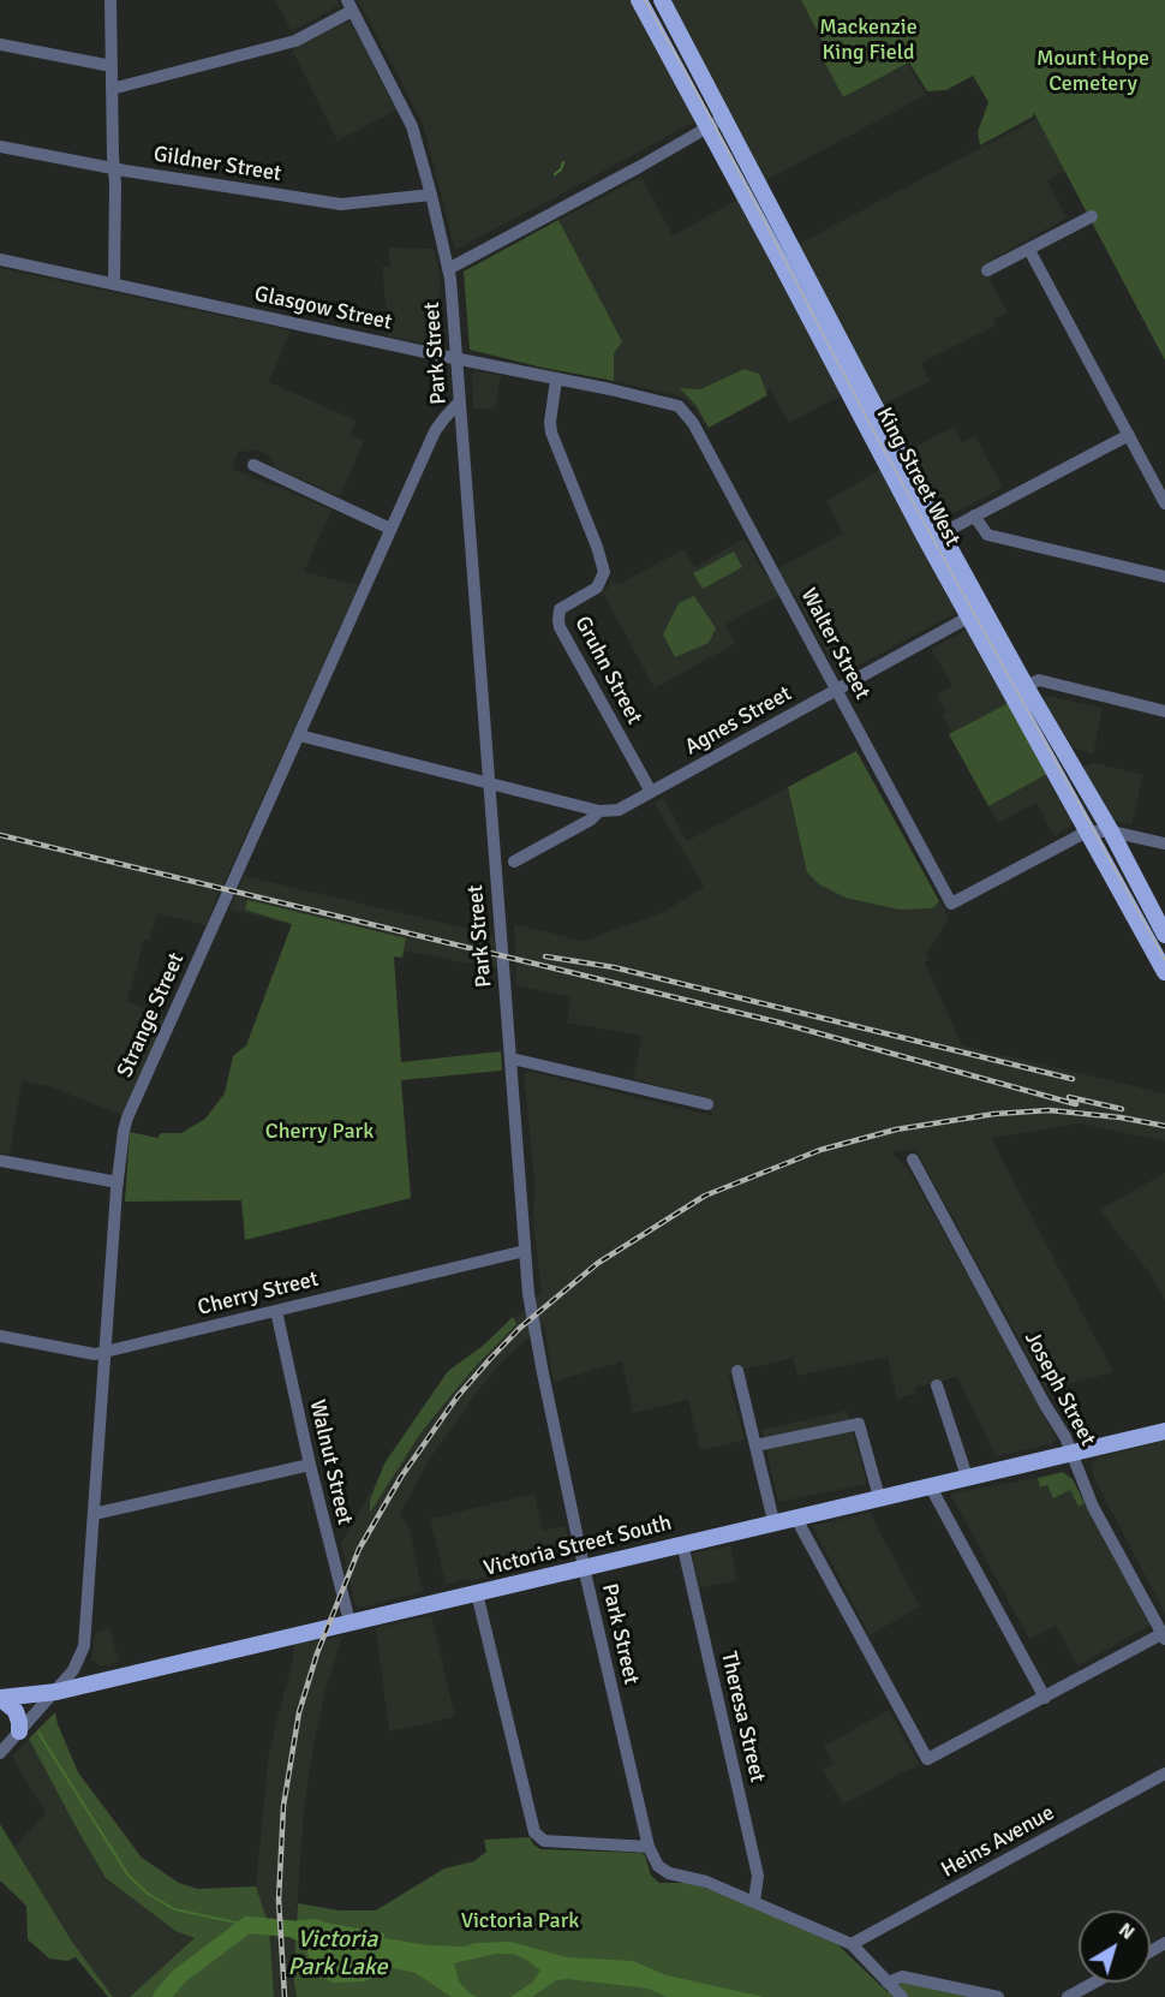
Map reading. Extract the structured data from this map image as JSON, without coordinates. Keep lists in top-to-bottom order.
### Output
{
  "streets": {
    "main road": ["King Street West", "Victoria Street South"],
    "street": [
      "Gildner Street",
      "Glasgow Street",
      "Park Street",
      "Walter Street",
      "Gruhn Street",
      "Agnes Street",
      "Strange Street",
      "Cherry Street",
      "Joseph Street",
      "Walnut Street",
      "Theresa Street",
      "Heins Avenue"
    ]
  },
  "crossings": [
    ["Gildner Street", "Park Street"],
    ["Glasgow Street", "Park Street"],
    ["Glasgow Street", "Walter Street"],
    ["Glasgow Street", "Gruhn Street"],
    ["Park Street", "Strange Street"],
    ["Park Street", "Cherry Street"],
    ["Park Street", "Victoria Street South"],
    ["Park Street", "Theresa Street"],
    ["King Street West", "Walter Street"],
    ["King Street West", "Agnes Street"],
    ["Walter Street", "Agnes Street"],
    ["Gruhn Street", "Agnes Street"],
    ["Strange Street", "Cherry Street"],
    ["Strange Street", "Victoria Street South"],
    ["Cherry Street", "Walnut Street"],
    ["Joseph Street", "Victoria Street South"],
    ["Walnut Street", "Victoria Street South"],
    ["Victoria Street South", "Theresa Street"]
  ],
  "water": ["Victoria Park Lake"],
  "parks": [
    "Mackenzie King Field",
    "Mount Hope Cemetery",
    "Cherry Park",
    "Victoria Park"
  ],
  "north": "top right"
}
